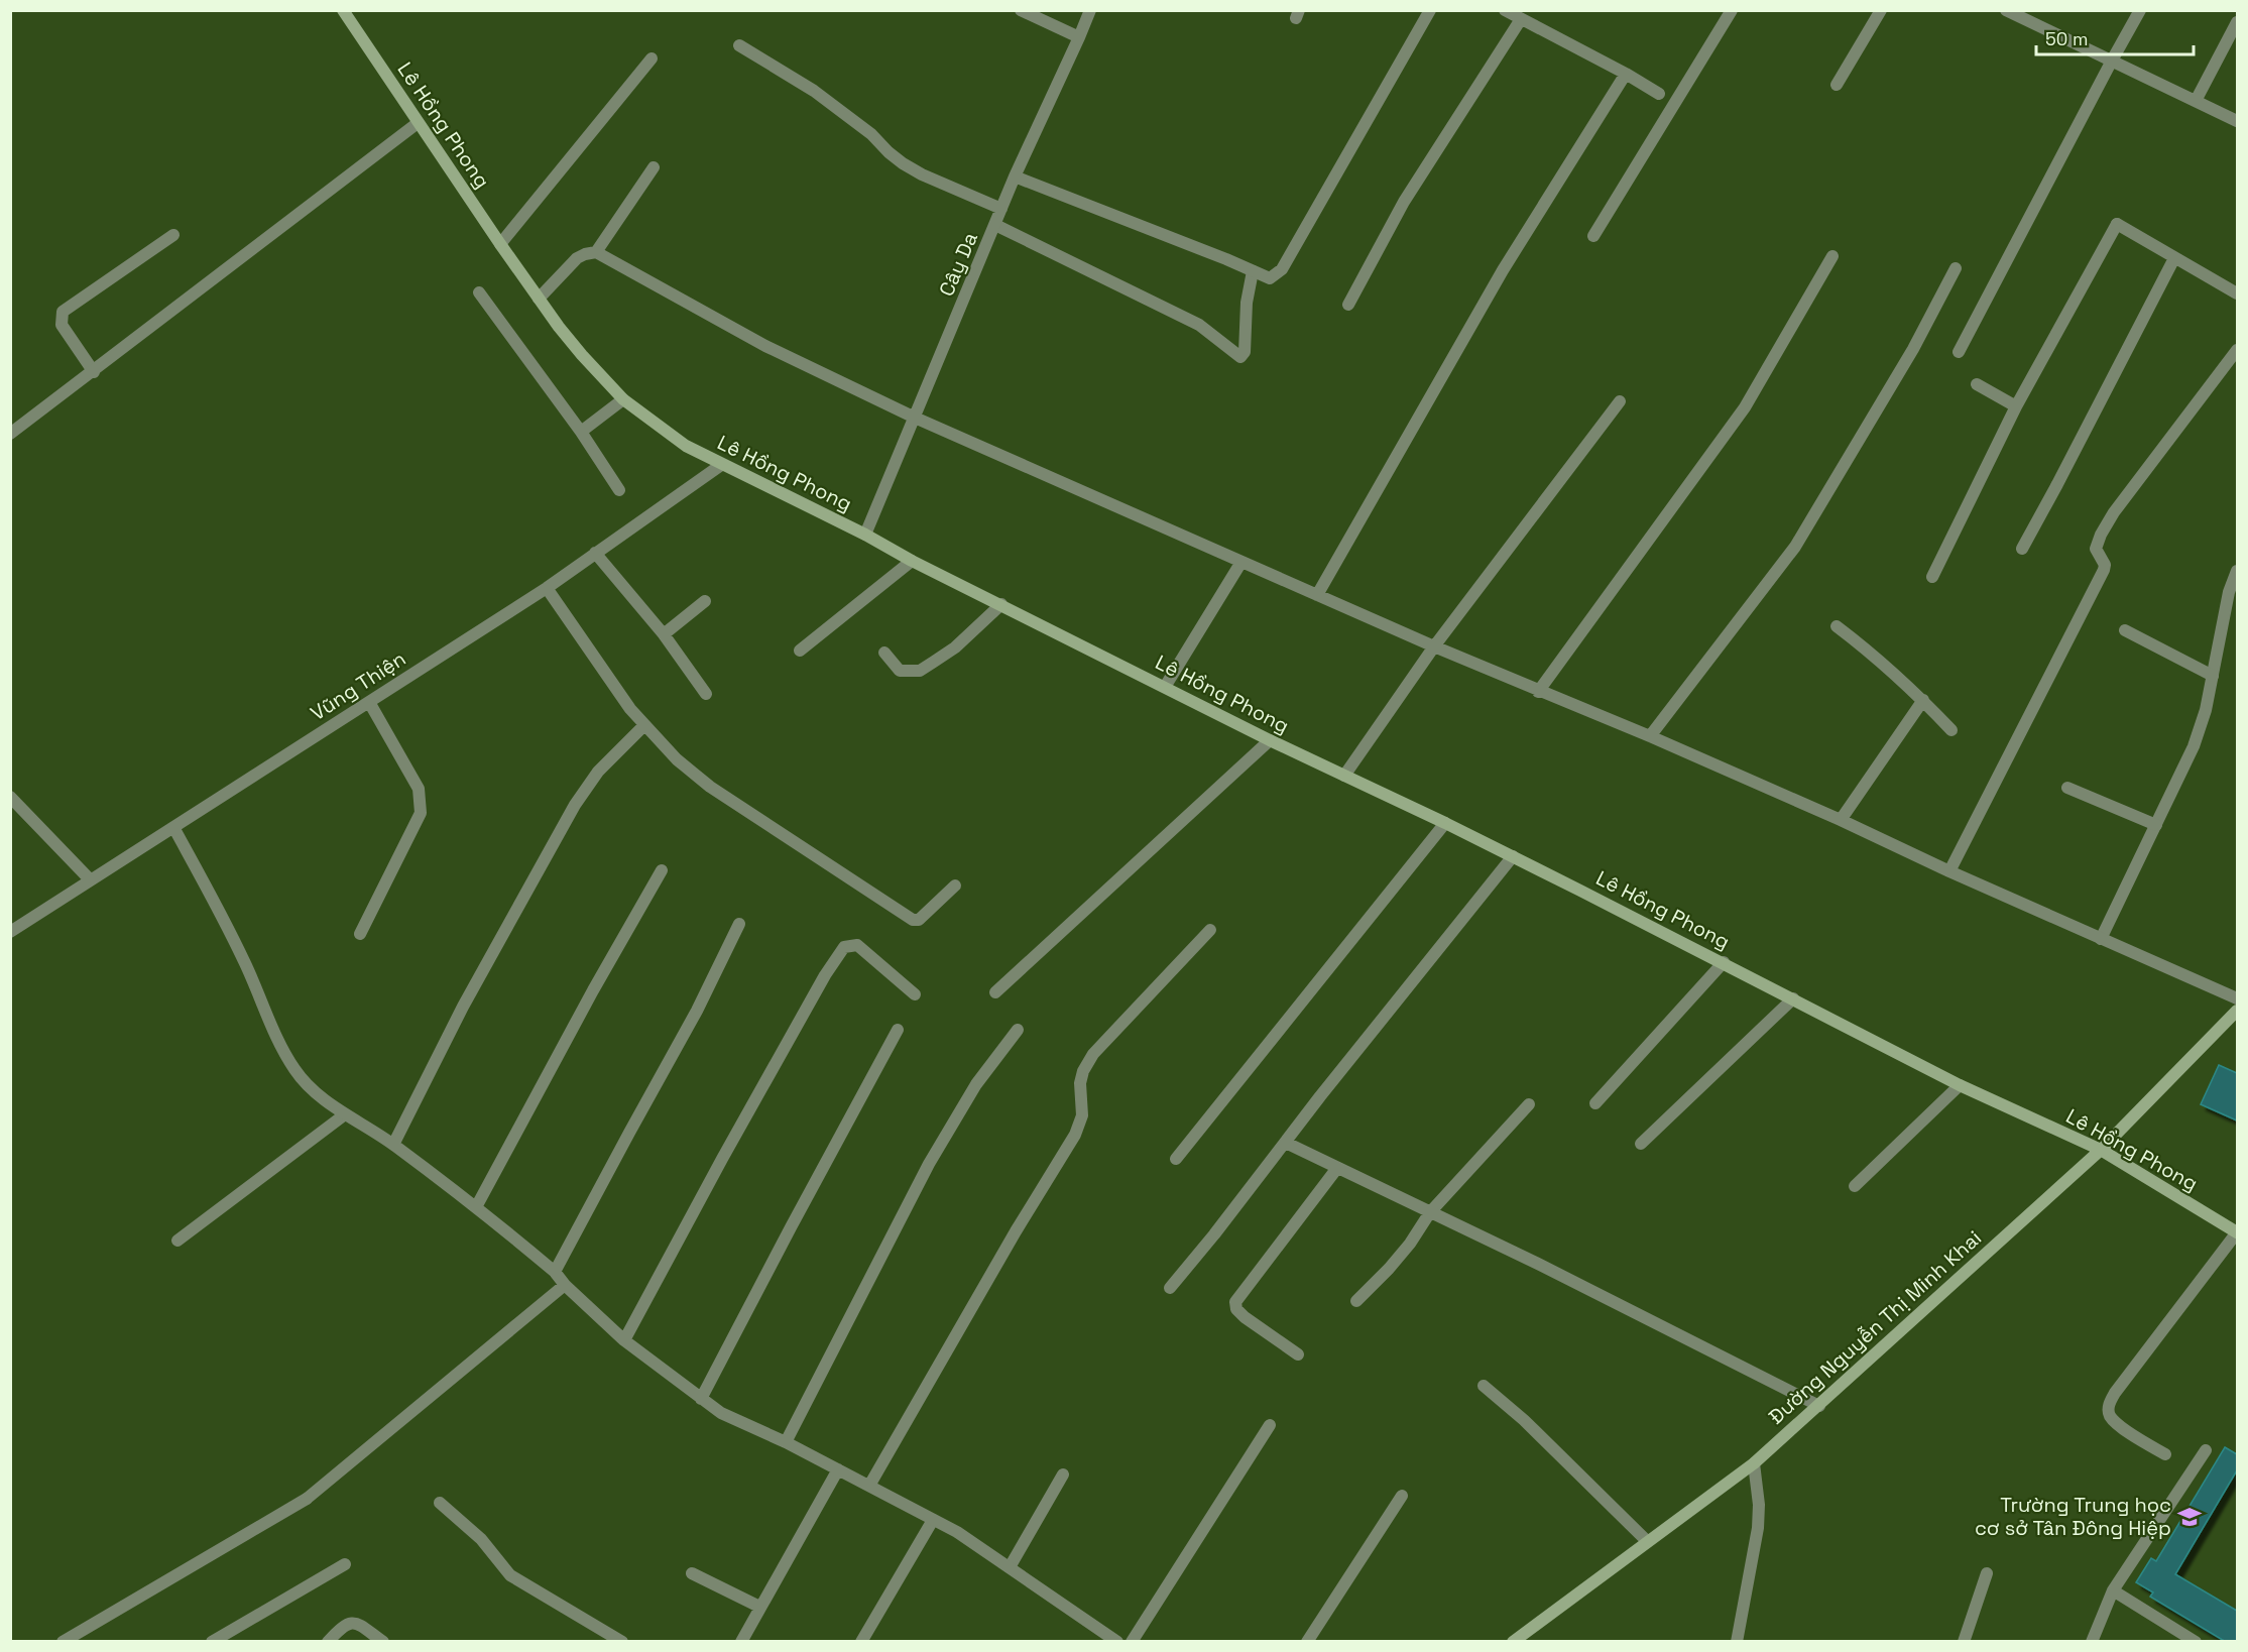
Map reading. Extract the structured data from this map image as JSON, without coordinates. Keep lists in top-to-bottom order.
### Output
{
  "streets": {
    "main road": ["Lê Hồng Phong", "Đường Nguyễn Thị Minh Khai"],
    "street": ["Cây Da", "Vũng Thiện"]
  },
  "crossings": [
    ["Lê Hồng Phong", "Cây Da"],
    ["Lê Hồng Phong", "Vũng Thiện"],
    ["Lê Hồng Phong", "Đường Nguyễn Thị Minh Khai"]
  ],
  "places": {
    "school or university": ["Trường Trung học cơ sở Tân Đông Hiệp"]
  },
  "scale_bar": "50 m"
}
